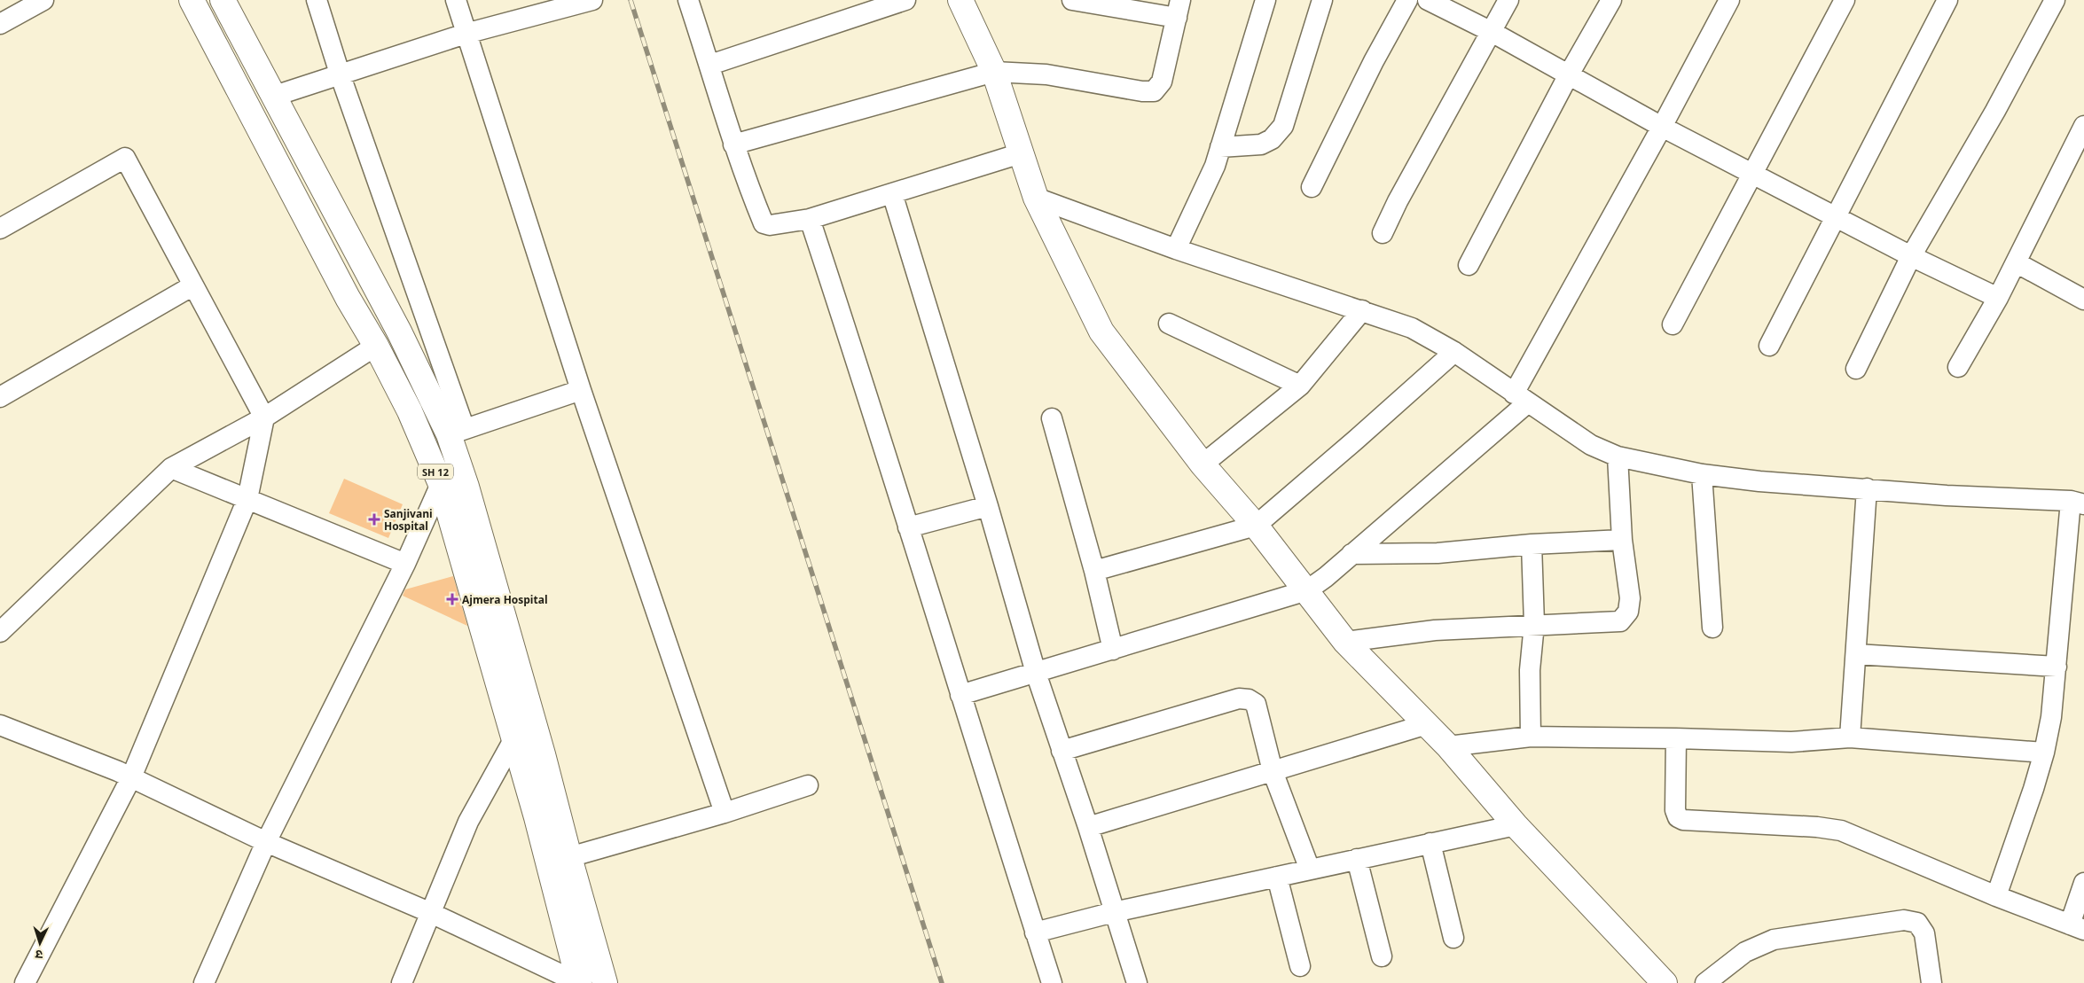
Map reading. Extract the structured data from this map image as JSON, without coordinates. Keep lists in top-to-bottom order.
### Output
{
  "streets": {
    "main road": ["SH 12"]
  },
  "places": {
    "health": ["Sanjivani Hospital", "Ajmera Hospital"]
  },
  "north": "bottom"
}
